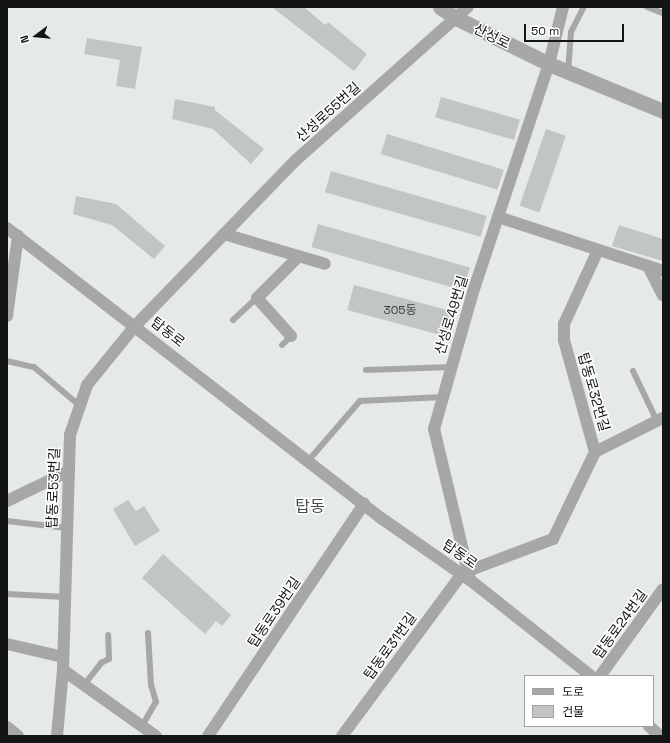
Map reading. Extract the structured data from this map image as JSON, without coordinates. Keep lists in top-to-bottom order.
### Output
{
  "streets": {
    "street": [
      "산성로",
      "산성로55번길",
      "산성로49번길",
      "탑동로",
      "탑동로32번길",
      "탑동로53번길",
      "탑동로39번길",
      "탑동로24번길",
      "탑동로31번길"
    ]
  },
  "crossings": [
    ["산성로", "산성로55번길"],
    ["산성로", "산성로49번길"],
    ["산성로55번길", "탑동로"],
    ["산성로55번길", "탑동로53번길"],
    ["산성로49번길", "탑동로"],
    ["산성로49번길", "탑동로32번길"],
    ["산성로49번길", "탑동로31번길"],
    ["탑동로", "탑동로32번길"],
    ["탑동로", "탑동로53번길"],
    ["탑동로", "탑동로39번길"],
    ["탑동로", "탑동로31번길"],
    ["탑동로32번길", "탑동로31번길"]
  ],
  "districts": ["탑동"],
  "house_numbers": ["305동"],
  "legend": ["도로", "건물"],
  "scale_bar": "50 m",
  "north": "left"
}
